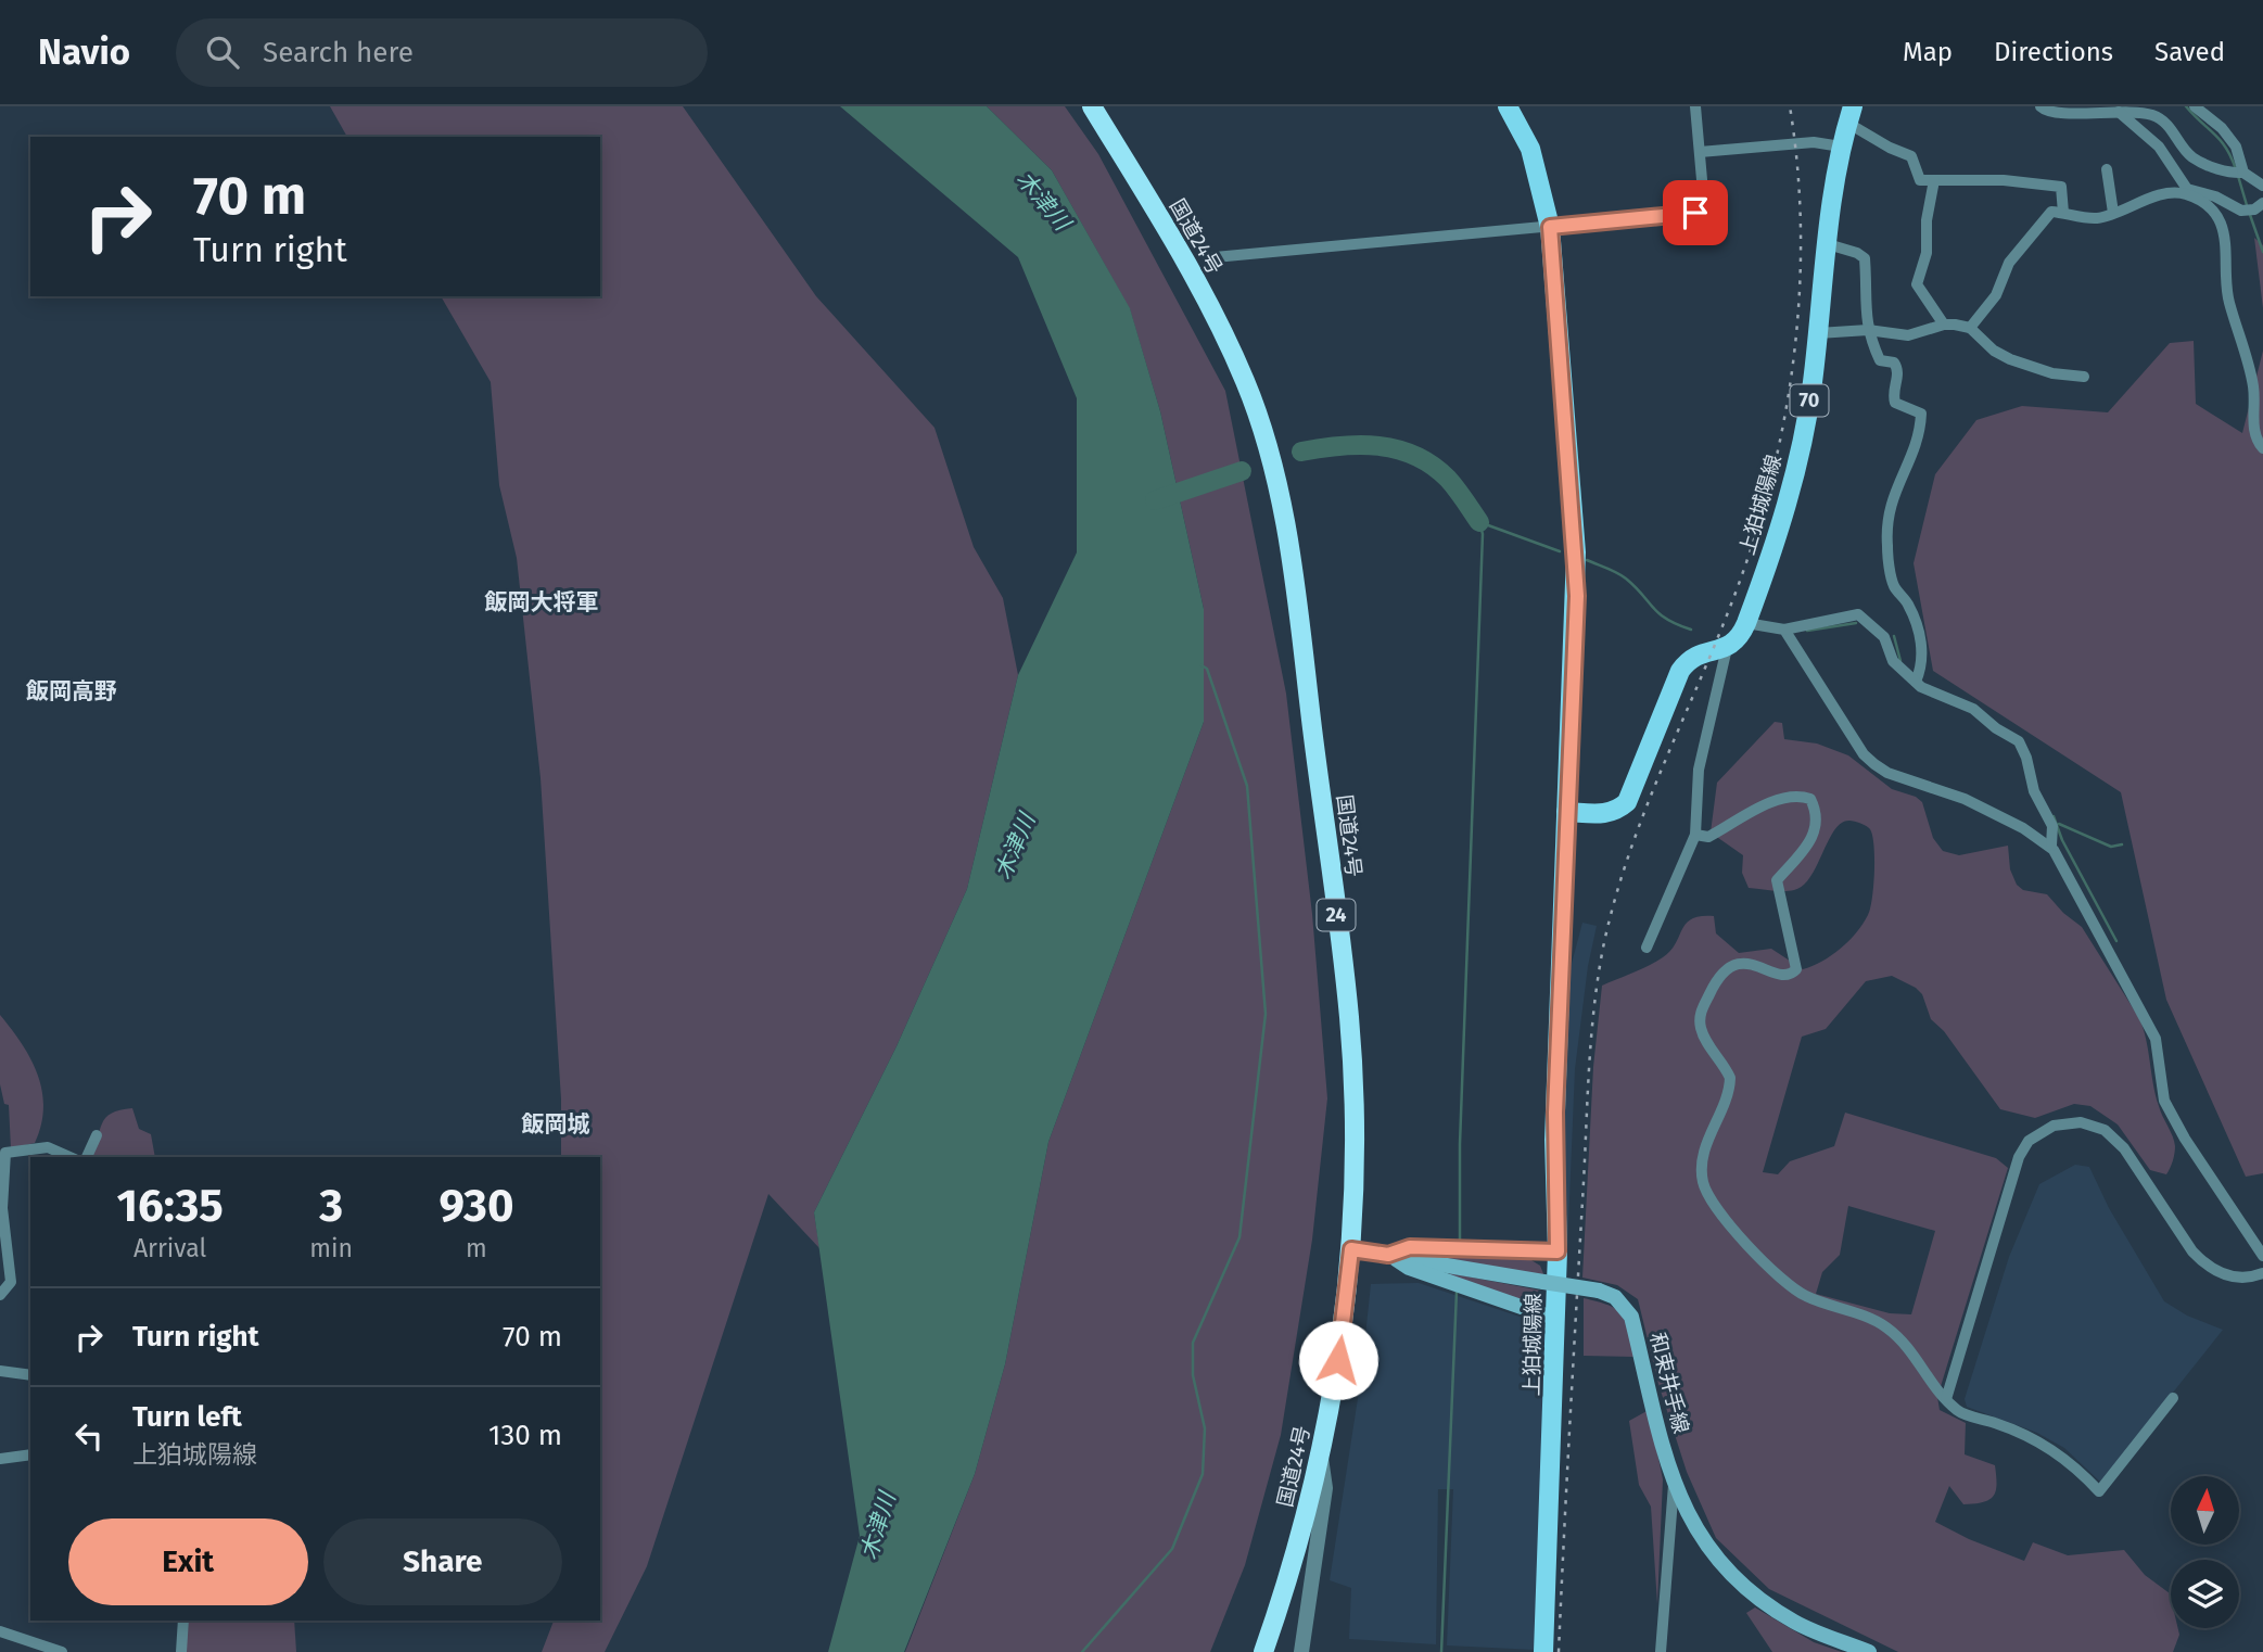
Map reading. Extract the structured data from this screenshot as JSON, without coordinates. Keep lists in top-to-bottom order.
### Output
{
  "streets": {
    "highway": ["国道24号", "24"],
    "main road": ["70", "上狛城陽線", "和束井手線"]
  },
  "crossings": [
    ["国道24号", "和束井手線"]
  ],
  "districts": ["飯岡大将軍", "飯岡高野", "飯岡城"],
  "water": ["木津川"],
  "north": "top",
  "page": {
    "header": "Navio",
    "search": "Search here",
    "nav": ["Map", "Directions", "Saved"],
    "turn": ["70 m", "Turn right"],
    "eta": [
      "16:35",
      "Arrival",
      "3",
      "min",
      "930",
      "m"
    ],
    "list": [
      {
        "name": "Turn right",
        "value": "70 m"
      },
      {
        "name": "Turn left",
        "note": "上狛城陽線",
        "value": "130 m"
      }
    ],
    "buttons": ["Exit", "Share"]
  }
}
